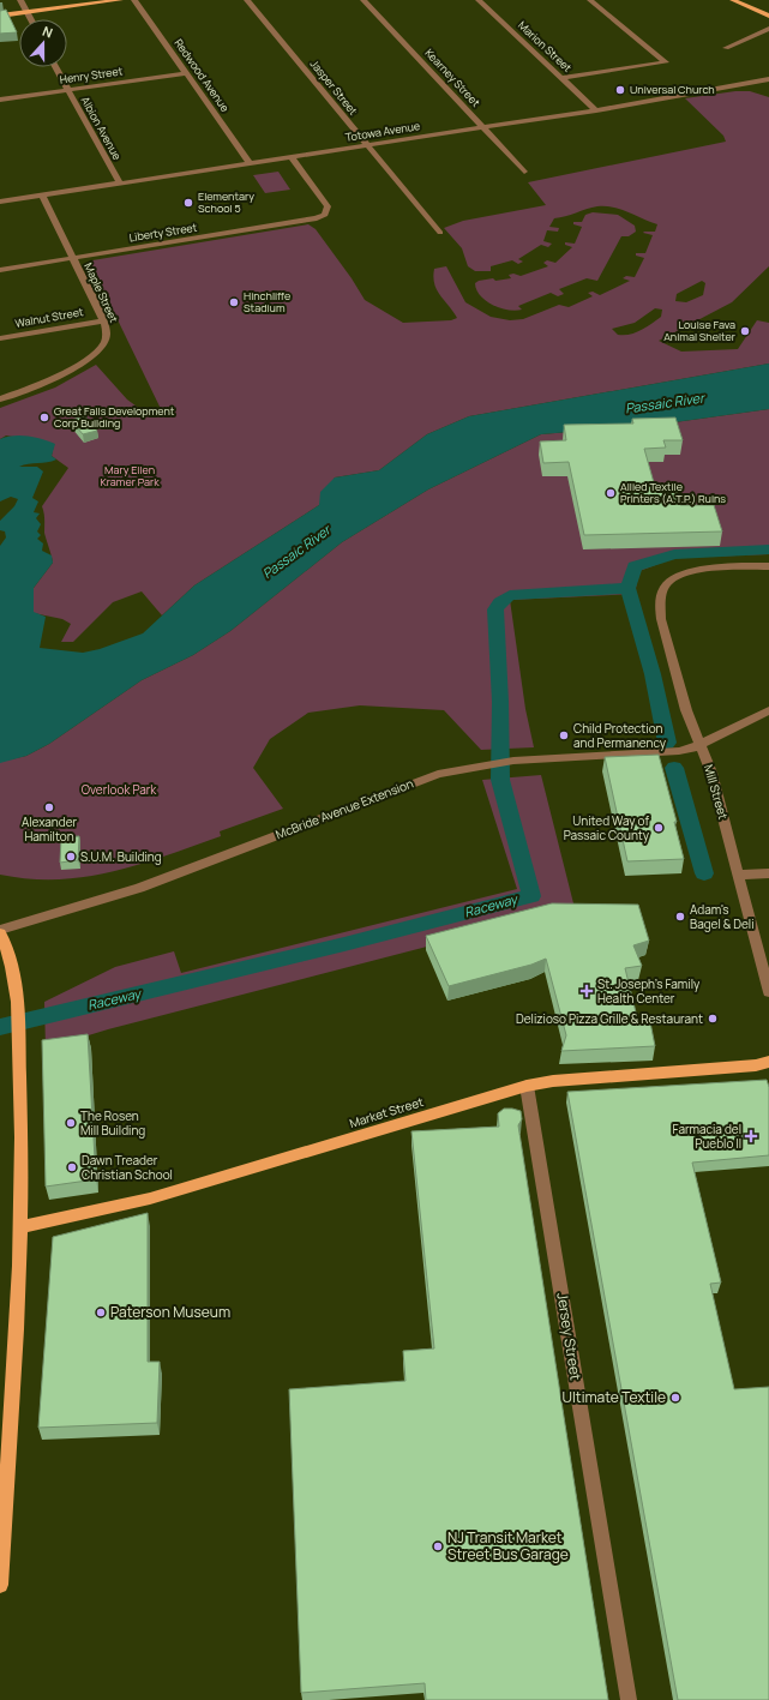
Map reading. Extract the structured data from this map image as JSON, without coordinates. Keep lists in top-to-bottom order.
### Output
{
  "streets": {
    "main road": ["Market Street"],
    "street": [
      "Marion Street",
      "Henry Street",
      "Redwood Avenue",
      "Kearney Street",
      "Jasper Street",
      "Albion Avenue",
      "Totowa Avenue",
      "Liberty Street",
      "Maple Street",
      "Walnut Street",
      "Mill Street",
      "McBride Avenue Extension",
      "Jersey Street"
    ]
  },
  "crossings": [
    ["Marion Street", "Totowa Avenue"],
    ["Henry Street", "Redwood Avenue"],
    ["Henry Street", "Albion Avenue"],
    ["Redwood Avenue", "Totowa Avenue"],
    ["Kearney Street", "Totowa Avenue"],
    ["Jasper Street", "Totowa Avenue"],
    ["Albion Avenue", "Totowa Avenue"],
    ["Totowa Avenue", "Liberty Street"],
    ["Totowa Avenue", "Maple Street"],
    ["Liberty Street", "Maple Street"],
    ["Maple Street", "Walnut Street"],
    ["Mill Street", "McBride Avenue Extension"],
    ["Market Street", "Jersey Street"]
  ],
  "water": ["Passaic River", "Raceway"],
  "parks": ["Mary Ellen Kramer Park", "Overlook Park"],
  "places": {
    "other": [
      "Universal Church",
      "Elementary School 5",
      "Hinchliffe Stadium",
      "Louise Fava Animal Shelter",
      "Great Falls Development Corp Building",
      "Allied Textile Printers (A.T.P.) Ruins",
      "Child Protection and Permanency",
      "Alexander Hamilton",
      "United Way of Passaic County",
      "S.U.M. Building",
      "Adam's Bagel & Deli",
      "Delizioso Pizza Grille & Restaurant",
      "The Rosen Mill Building",
      "Dawn Treader Christian School",
      "Paterson Museum",
      "Ultimate Textile",
      "NJ Transit Market Street Bus Garage"
    ],
    "health": ["St. Joseph's Family Health Center", "Farmacia del Pueblo II"]
  },
  "north": "top"
}
